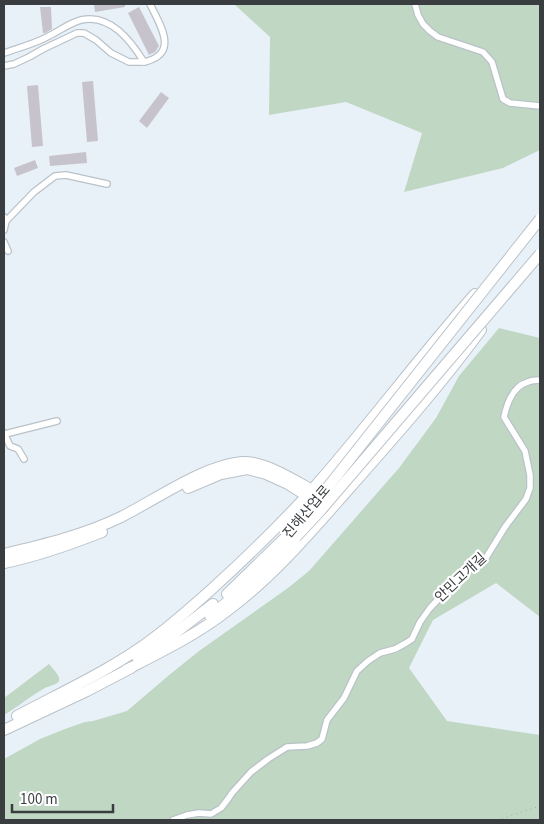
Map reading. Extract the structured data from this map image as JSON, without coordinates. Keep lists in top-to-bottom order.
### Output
{
  "streets": {
    "highway": ["진해산업로"],
    "street": ["안민고개길"]
  },
  "scale_bar": "100 m"
}
